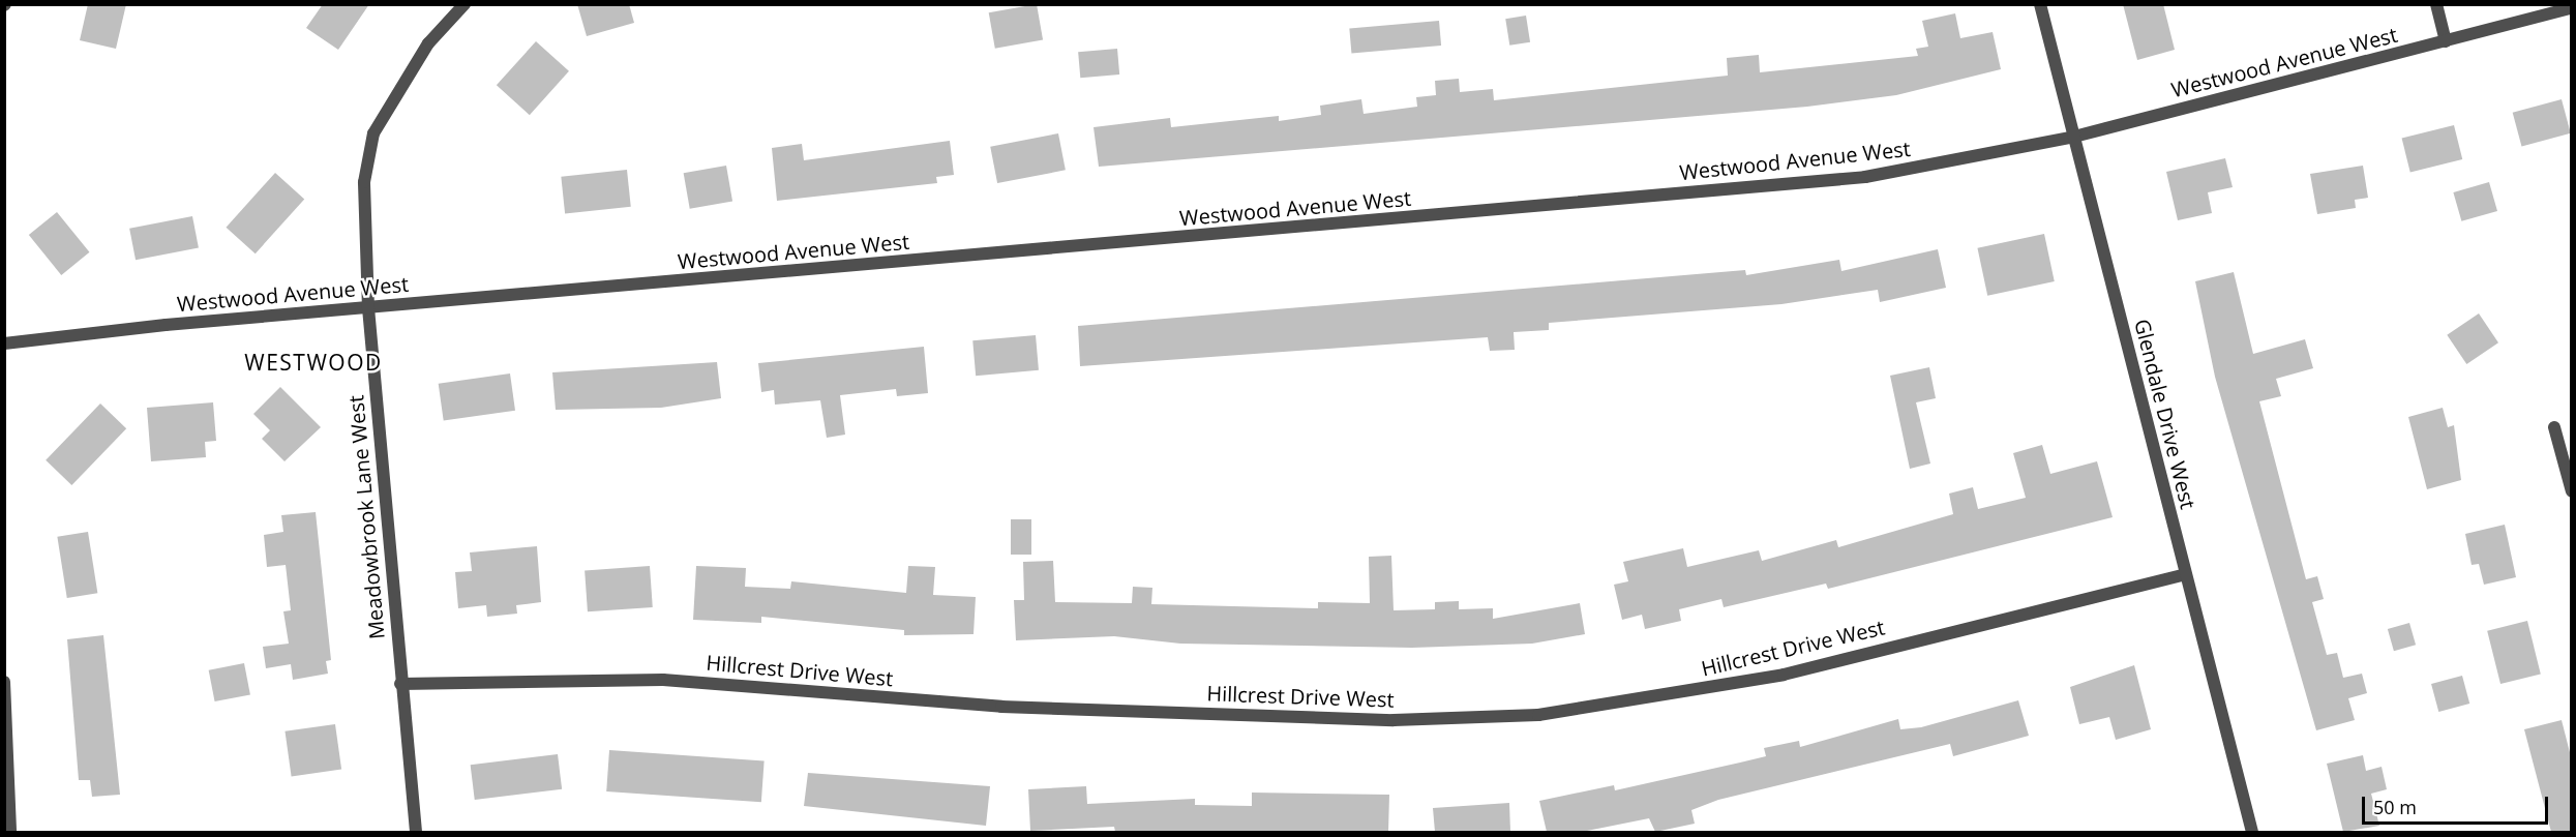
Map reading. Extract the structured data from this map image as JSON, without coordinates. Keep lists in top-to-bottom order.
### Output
{
  "streets": {
    "street": [
      "Westwood Avenue West",
      "Glendale Drive West",
      "Meadowbrook Lane West",
      "Hillcrest Drive West"
    ]
  },
  "crossings": [
    ["Westwood Avenue West", "Glendale Drive West"],
    ["Westwood Avenue West", "Meadowbrook Lane West"],
    ["Glendale Drive West", "Hillcrest Drive West"],
    ["Meadowbrook Lane West", "Hillcrest Drive West"]
  ],
  "districts": ["WESTWOOD"],
  "scale_bar": "50 m"
}
